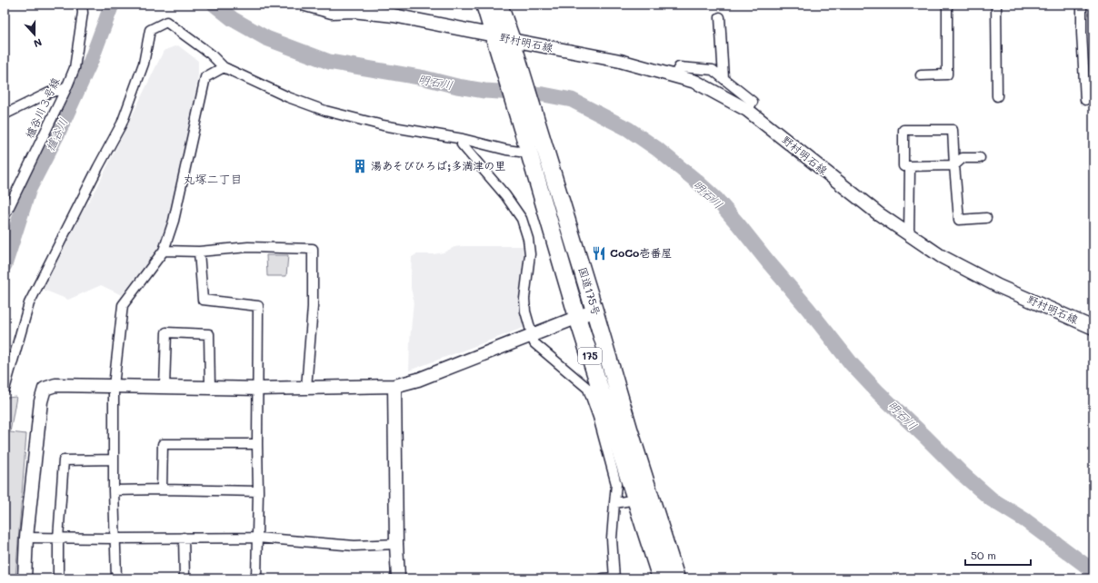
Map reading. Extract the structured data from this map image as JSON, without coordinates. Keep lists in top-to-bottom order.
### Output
{
  "streets": {
    "highway": ["国道175号", "175"],
    "street": ["野村明石線", "櫨谷川３号線"]
  },
  "crossings": [
    ["野村明石線", "国道175号"]
  ],
  "districts": ["丸塚二丁目"],
  "water": ["明石川", "櫨谷川"],
  "places": {
    "building": ["湯あそびひろば;多満津の里"],
    "restaurant": ["CoCo壱番屋"]
  },
  "scale_bar": "50 m",
  "north": "bottom"
}
